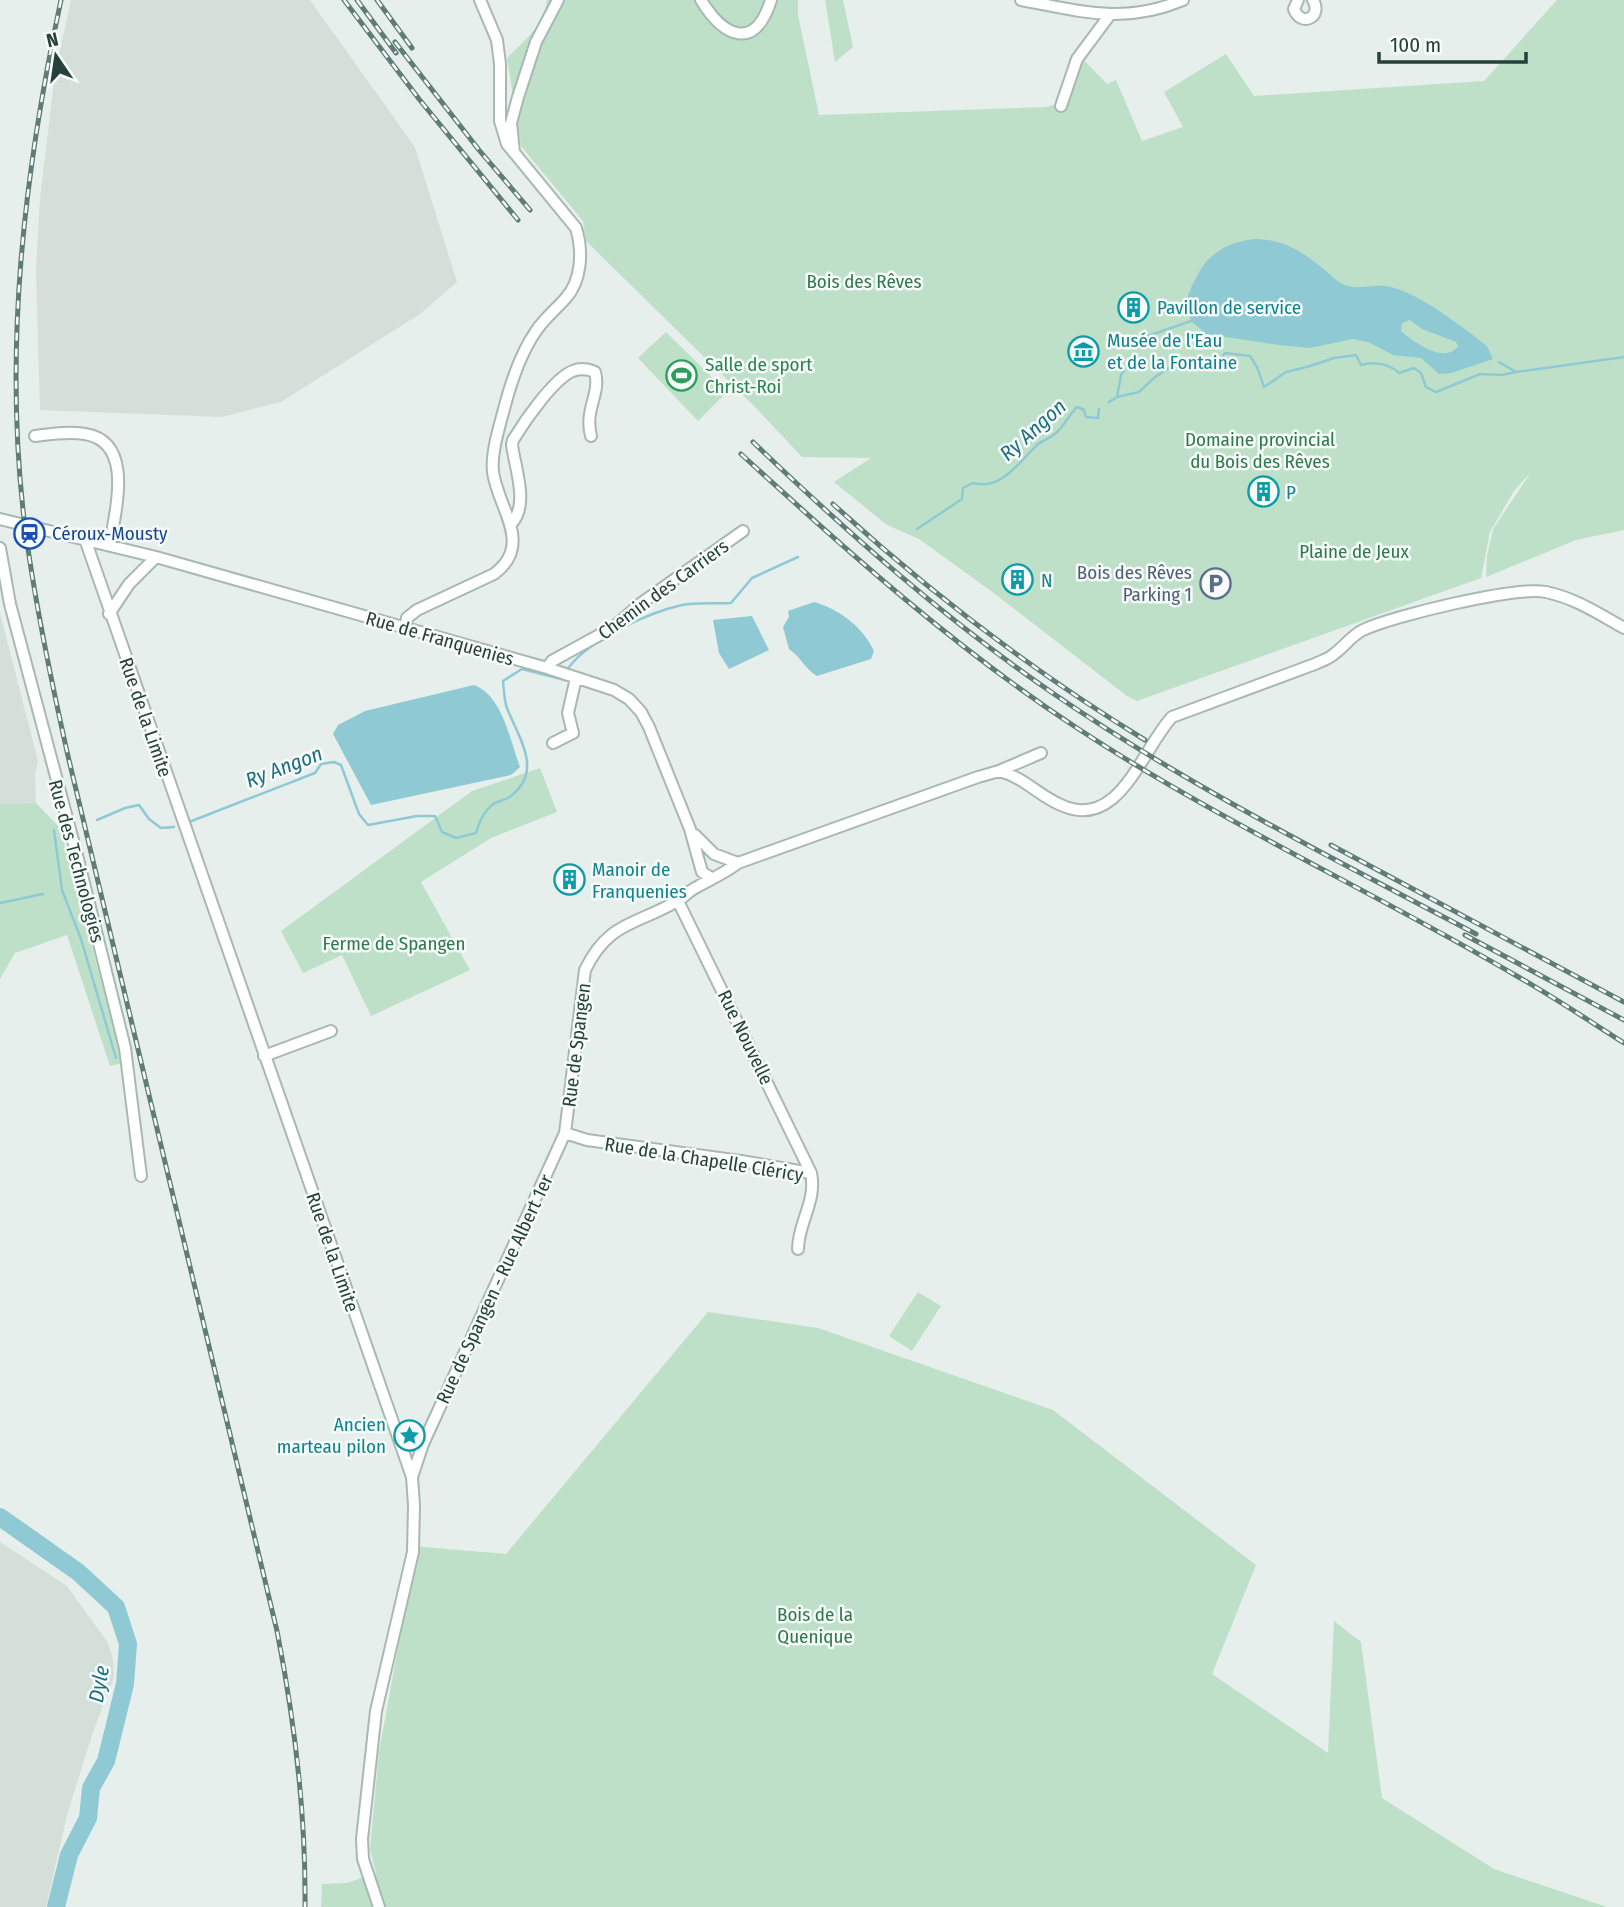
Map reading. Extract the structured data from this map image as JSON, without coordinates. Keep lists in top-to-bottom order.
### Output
{
  "streets": {
    "street": [
      "Chemin des Carriers",
      "Rue de Franquenies",
      "Rue de la Limite",
      "Rue des Technologies",
      "Rue Nouvelle",
      "Rue de Spangen",
      "Rue de la Chapelle Cléricy",
      "Rue de Spangen - Rue Albert 1er"
    ]
  },
  "crossings": [
    ["Chemin des Carriers", "Rue de Franquenies"],
    ["Rue de Franquenies", "Rue de la Limite"],
    ["Rue de Franquenies", "Rue de Spangen"],
    ["Rue de la Limite", "Rue de Spangen - Rue Albert 1er"],
    ["Rue Nouvelle", "Rue de Spangen"],
    ["Rue Nouvelle", "Rue de la Chapelle Cléricy"],
    ["Rue de Spangen", "Rue de la Chapelle Cléricy"],
    ["Rue de Spangen", "Rue de Spangen - Rue Albert 1er"],
    ["Rue de la Chapelle Cléricy", "Rue de Spangen - Rue Albert 1er"]
  ],
  "water": ["Ry Angon", "Dyle"],
  "parks": [
    "Bois des Rêves",
    "Domaine provincial du Bois des Rêves",
    "Plaine de Jeux",
    "Ferme de Spangen",
    "Bois de la Quenique"
  ],
  "places": {
    "building": [
      "Pavillon de service",
      "P",
      "N",
      "Manoir de Franquenies"
    ],
    "museum": ["Musée de l'Eau et de la Fontaine"],
    "sports": ["Salle de sport Christ-Roi"],
    "station": ["Céroux-Mousty"],
    "parking": ["Bois des Rêves Parking 1"],
    "place": ["Ancien marteau pilon"]
  },
  "scale_bar": "100 m",
  "north": "top"
}
